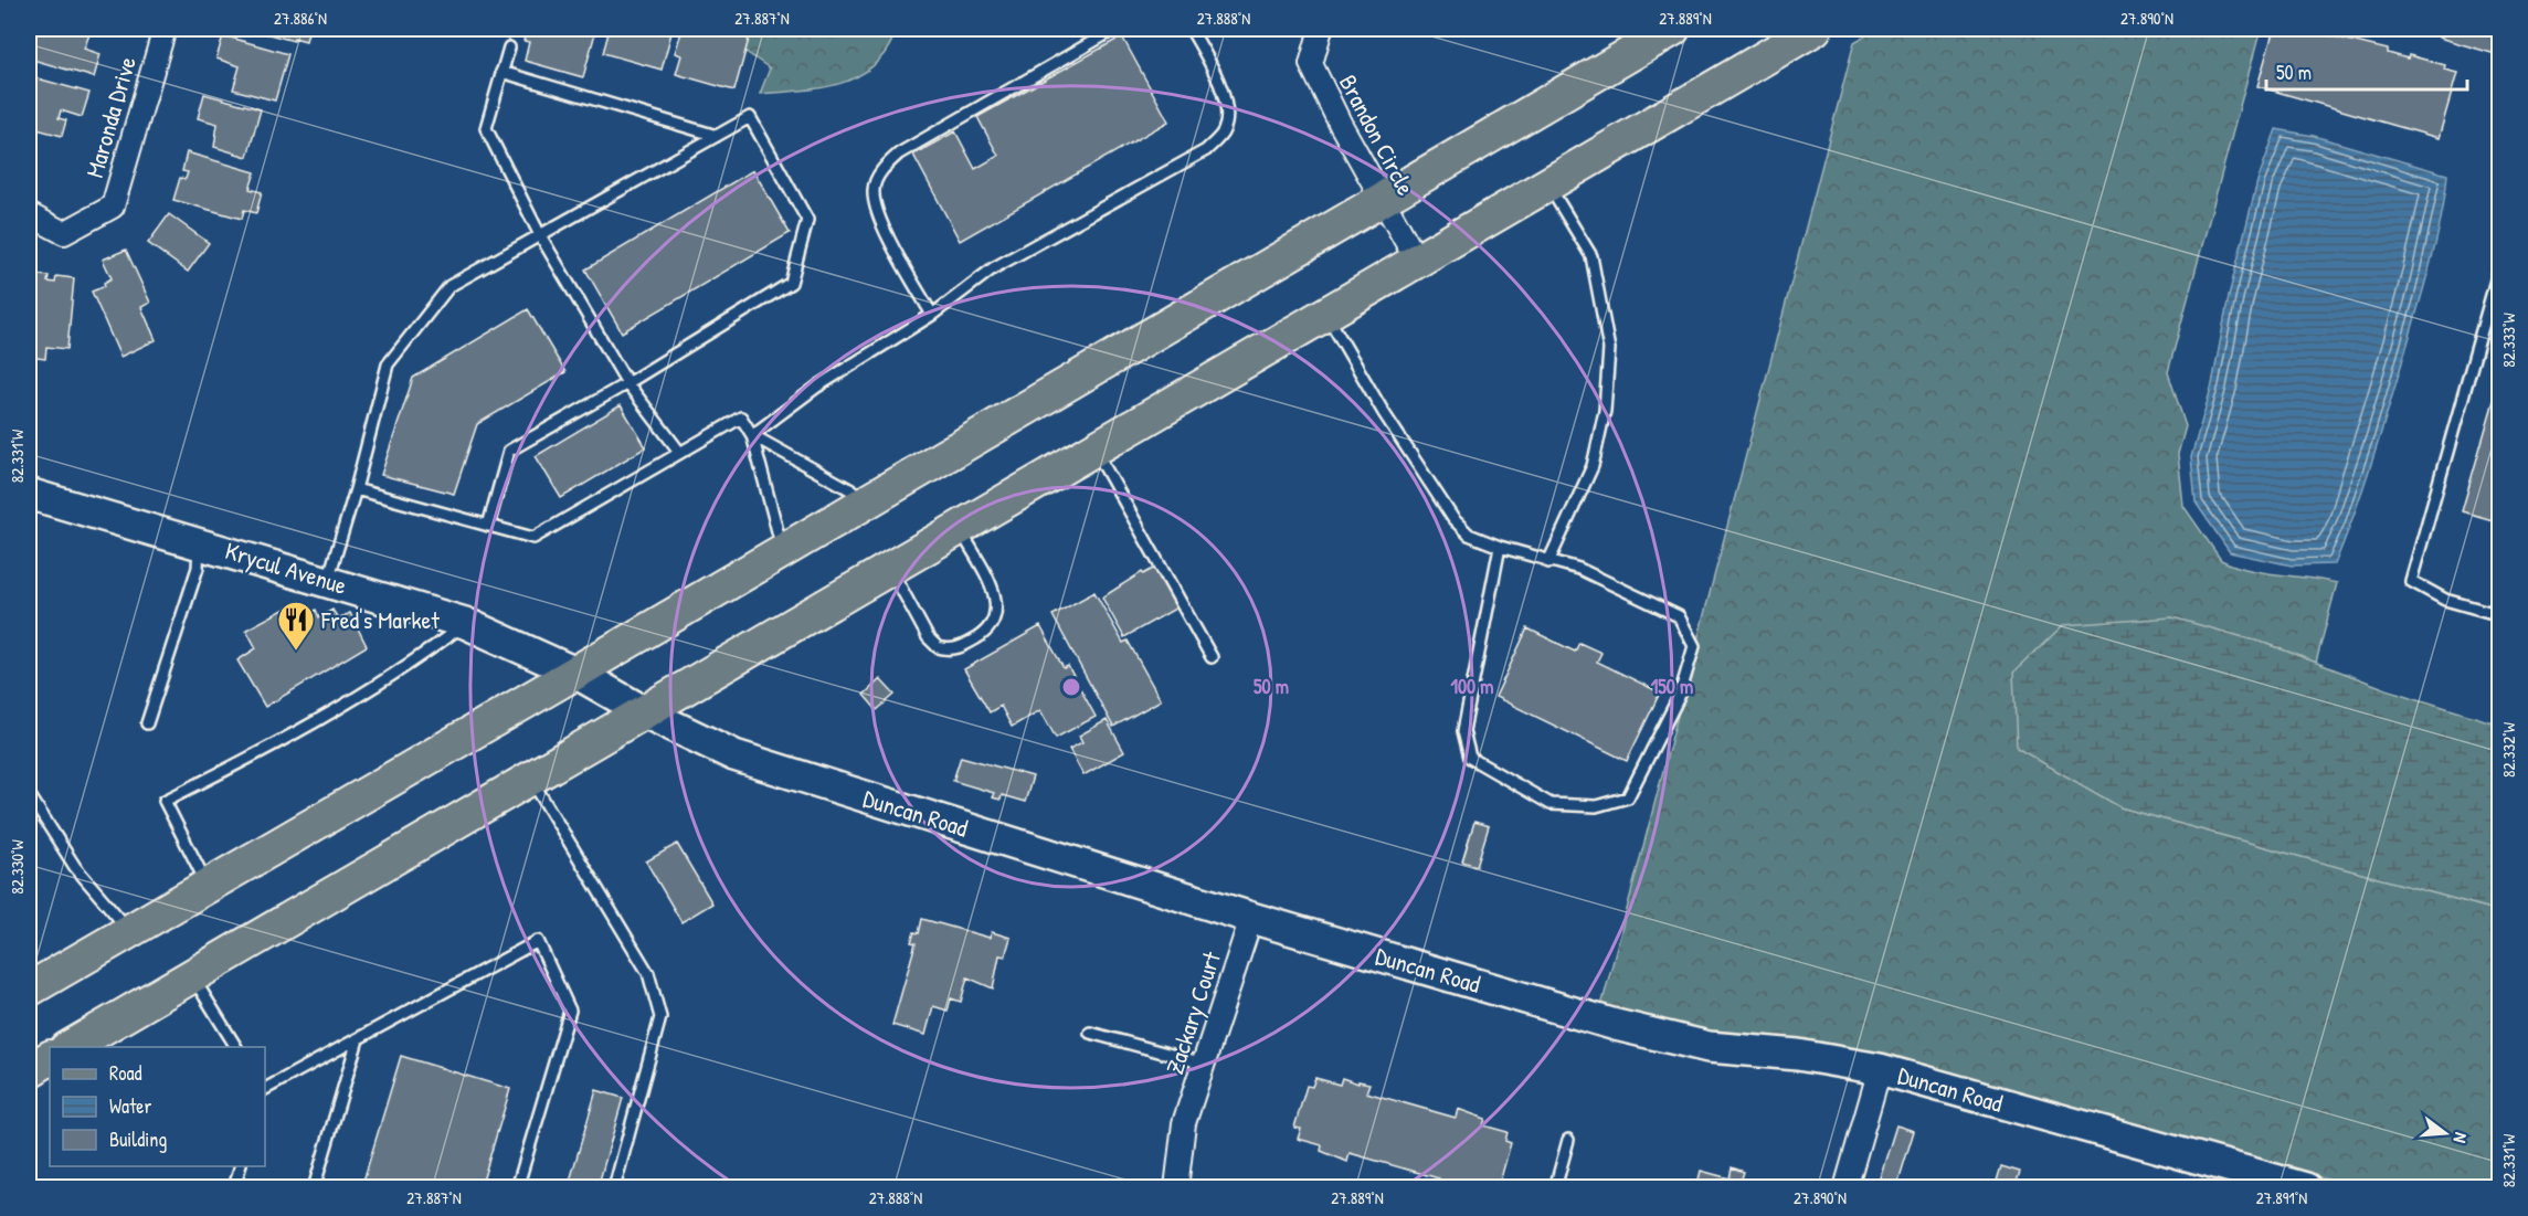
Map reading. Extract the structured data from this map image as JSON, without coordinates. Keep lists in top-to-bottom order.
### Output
{
  "streets": {
    "street": [
      "Maronda Drive",
      "Brandon Circle",
      "Krycul Avenue",
      "Duncan Road",
      "Zackary Court"
    ]
  },
  "crossings": [
    ["Krycul Avenue", "Duncan Road"],
    ["Duncan Road", "Zackary Court"]
  ],
  "places": {
    "restaurant": ["Fred's Market"]
  },
  "legend": ["Road", "Water", "Building"],
  "scale_bar": "50 m",
  "north": "right",
  "coordinates": [
    "27.886°N",
    "27.887°N",
    "27.888°N",
    "27.889°N",
    "27.890°N",
    "82.333°W",
    "82.331°W",
    "82.332°W",
    "82.330°W",
    "27.891°N"
  ],
  "rings": ["50 m", "100 m", "150 m"]
}
